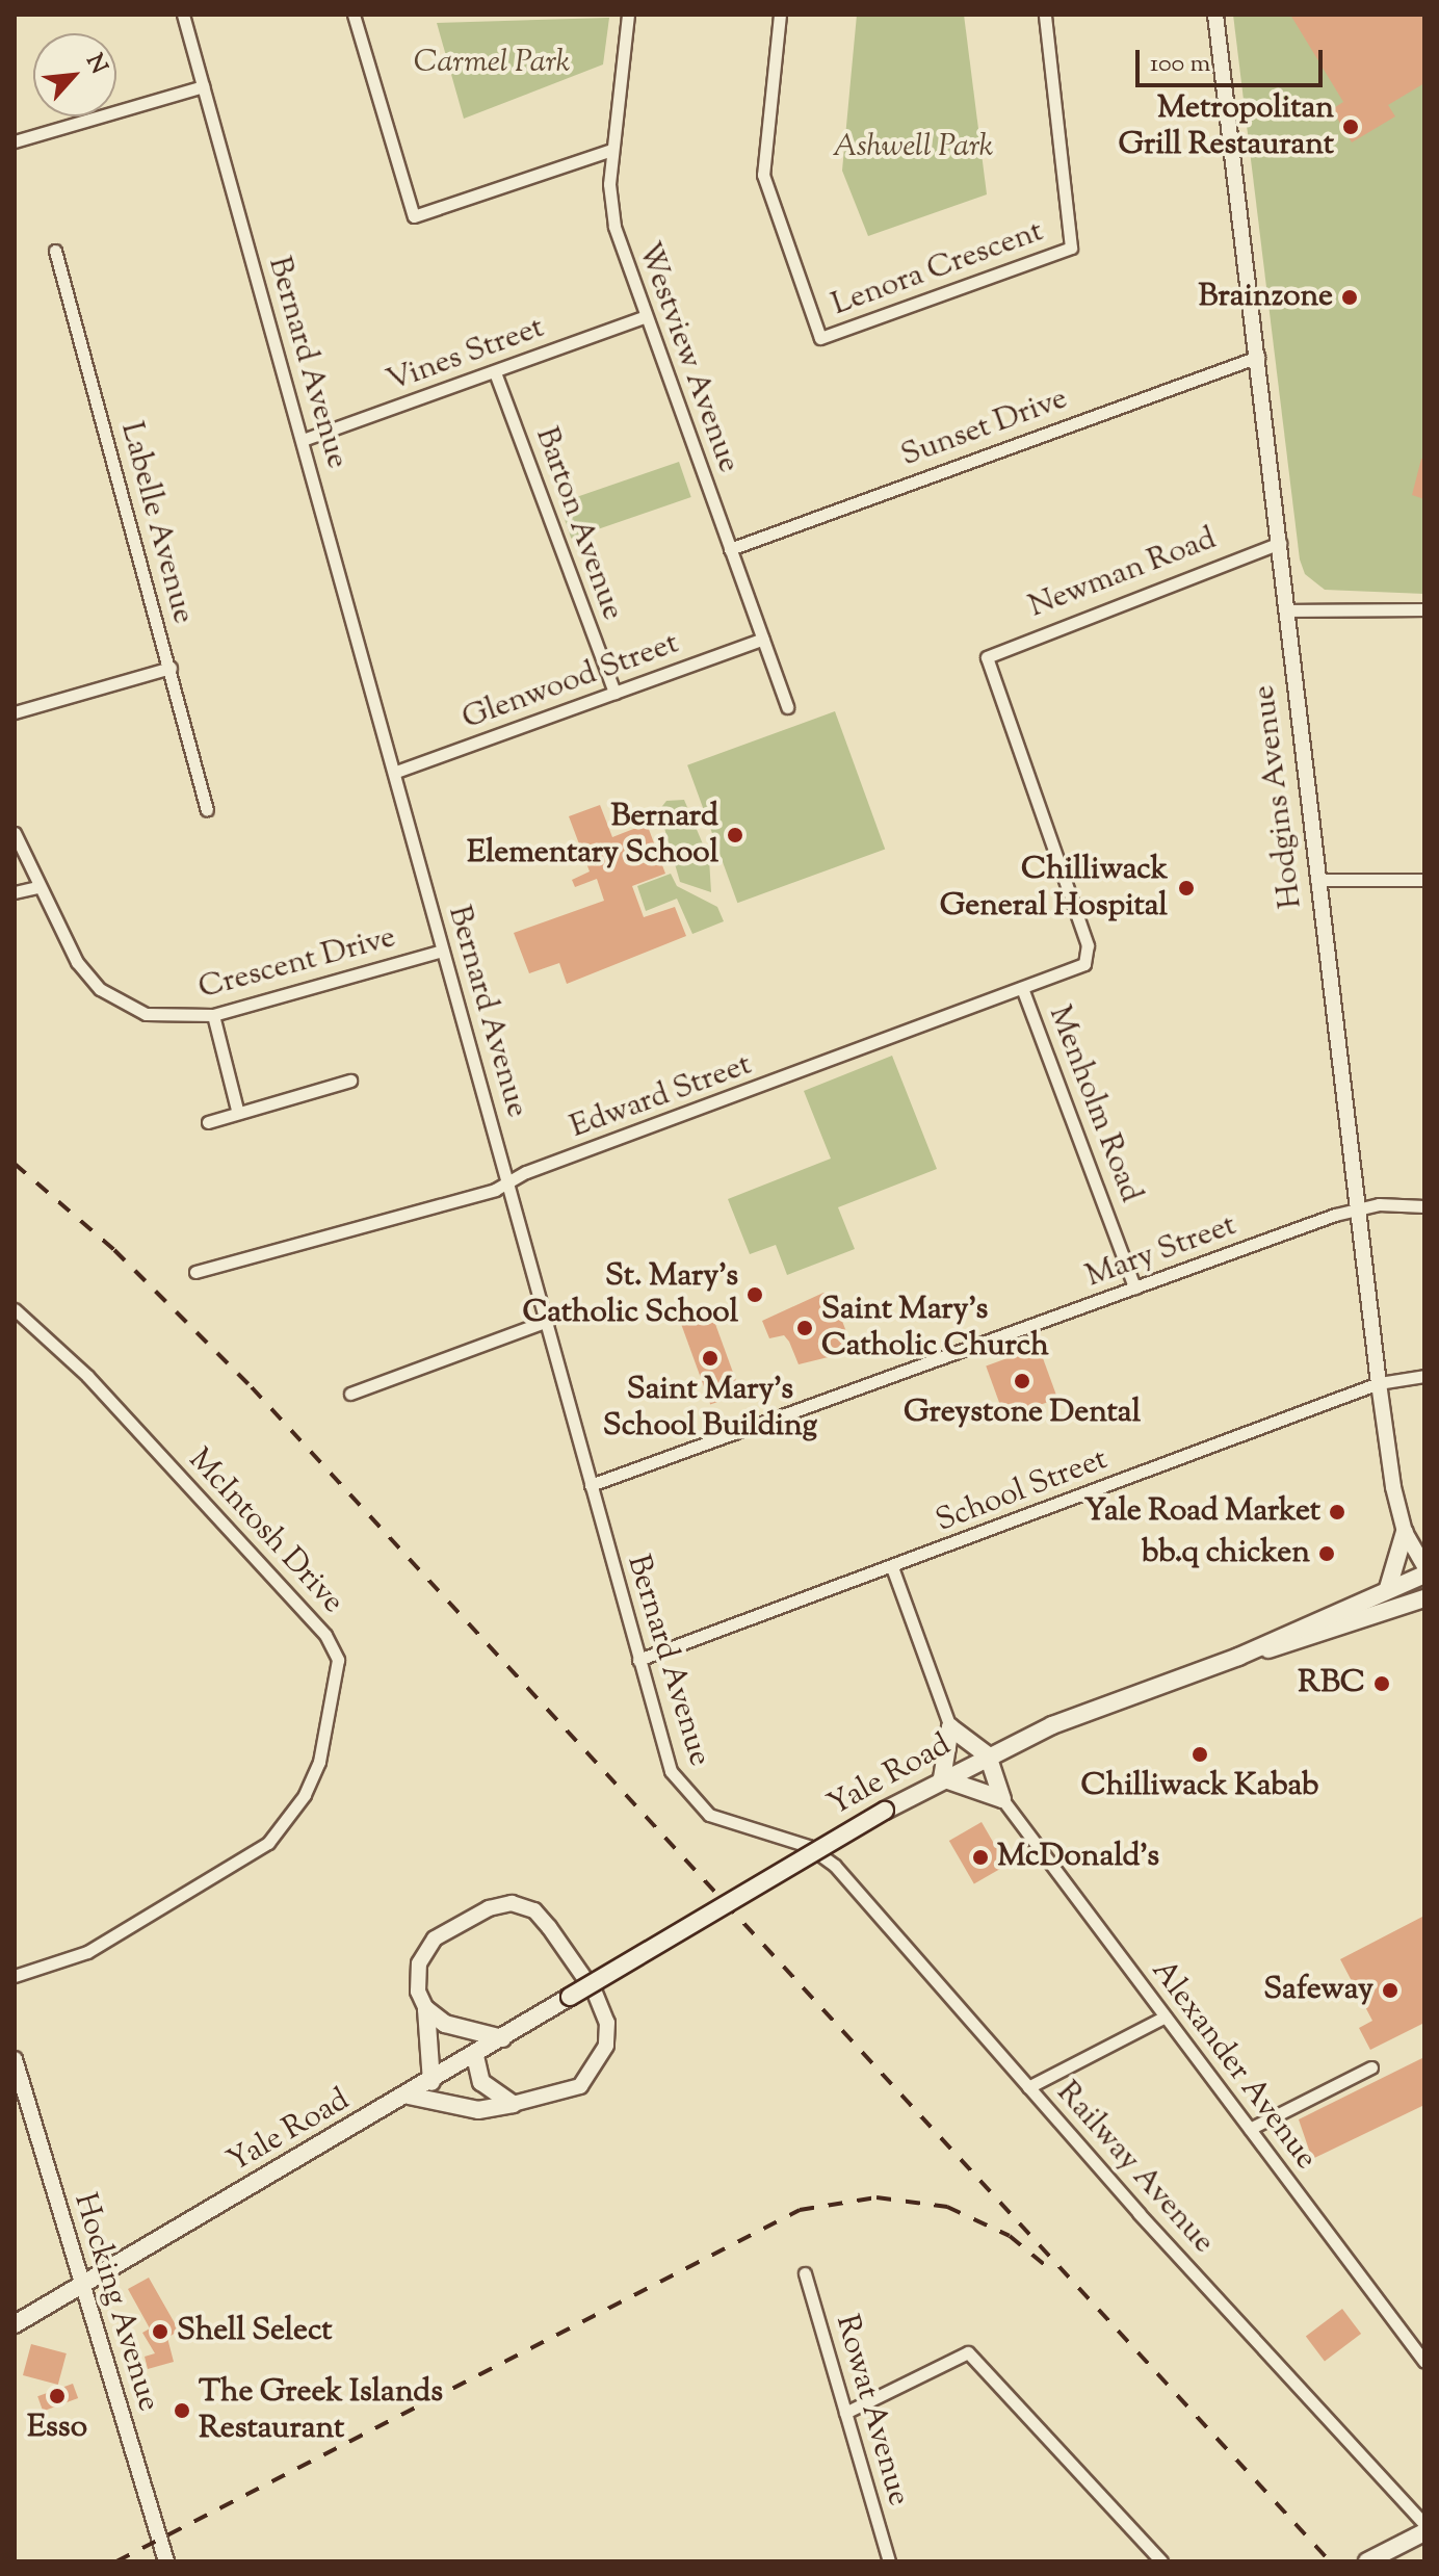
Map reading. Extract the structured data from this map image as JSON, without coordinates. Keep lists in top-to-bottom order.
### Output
{
  "streets": {
    "main road": ["Yale Road"],
    "street": [
      "Lenora Crescent",
      "Vines Street",
      "Westview Avenue",
      "Bernard Avenue",
      "Sunset Drive",
      "Labelle Avenue",
      "Barton Avenue",
      "Newman Road",
      "Glenwood Street",
      "Hodgins Avenue",
      "Crescent Drive",
      "Edward Street",
      "Menholm Road",
      "Mary Street",
      "School Street",
      "McIntosh Drive",
      "Alexander Avenue",
      "Railway Avenue",
      "Hocking Avenue",
      "Rowat Avenue"
    ]
  },
  "crossings": [
    ["Vines Street", "Westview Avenue"],
    ["Vines Street", "Bernard Avenue"],
    ["Vines Street", "Barton Avenue"],
    ["Westview Avenue", "Sunset Drive"],
    ["Westview Avenue", "Glenwood Street"],
    ["Bernard Avenue", "Glenwood Street"],
    ["Bernard Avenue", "Crescent Drive"],
    ["Bernard Avenue", "Edward Street"],
    ["Bernard Avenue", "Mary Street"],
    ["Bernard Avenue", "School Street"],
    ["Bernard Avenue", "Railway Avenue"],
    ["Sunset Drive", "Hodgins Avenue"],
    ["Barton Avenue", "Glenwood Street"],
    ["Newman Road", "Hodgins Avenue"],
    ["Newman Road", "Menholm Road"],
    ["Hodgins Avenue", "Mary Street"],
    ["Hodgins Avenue", "School Street"],
    ["Edward Street", "Menholm Road"],
    ["Menholm Road", "Mary Street"],
    ["Yale Road", "Hocking Avenue"]
  ],
  "parks": ["Carmel Park", "Ashwell Park"],
  "places": [
    "Metropolitan Grill Restaurant",
    "Brainzone",
    "Bernard Elementary School",
    "Chilliwack General Hospital",
    "St. Mary's Catholic School",
    "Saint Mary's Catholic Church",
    "Saint Mary's School Building",
    "Greystone Dental",
    "Yale Road Market",
    "bb.q chicken",
    "RBC",
    "Chilliwack Kabab",
    "McDonald's",
    "Safeway",
    "Shell Select",
    "Esso",
    "The Greek Islands Restaurant"
  ],
  "scale_bar": "100 m",
  "north": "top right"
}
